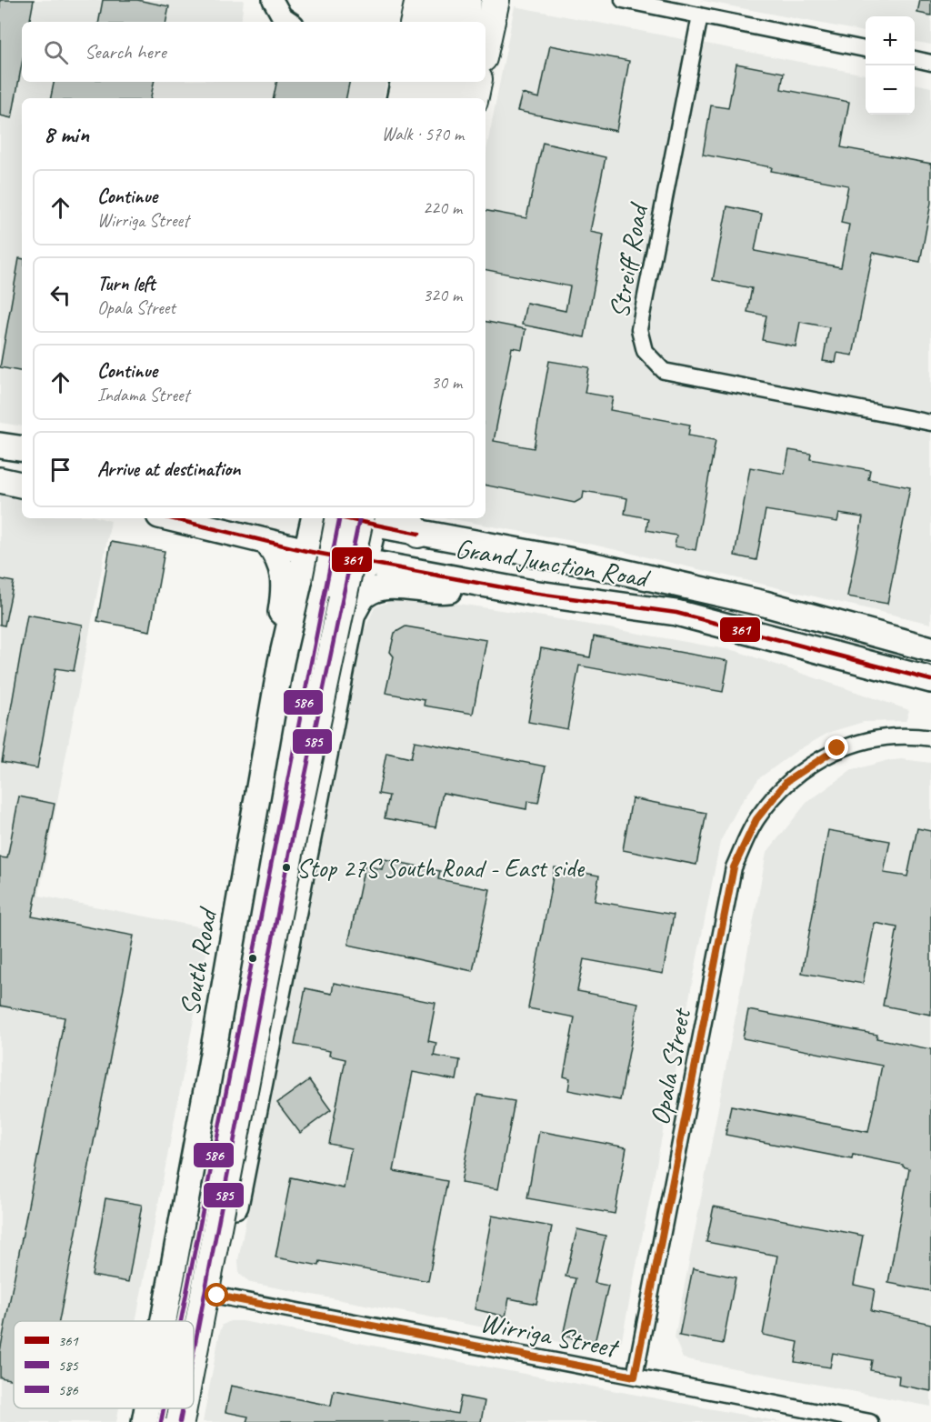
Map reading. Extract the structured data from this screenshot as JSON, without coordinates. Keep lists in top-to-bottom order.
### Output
{
  "streets": {
    "highway": ["Grand Junction Road", "South Road"],
    "street": ["Streiff Road", "Opala Street", "Wirriga Street"]
  },
  "crossings": [
    ["Grand Junction Road", "South Road"],
    ["Opala Street", "Wirriga Street"]
  ],
  "places": ["Stop 27S South Road - East side"],
  "lines": ["transit line 361", "transit line 585", "transit line 586"],
  "legend": ["361", "585", "586"],
  "page": {
    "map_buttons": ["+", "−"],
    "search": "Search here",
    "heading": ["8 min", "Walk · 570 m"],
    "list": [
      ["Continue", "Wirriga Street", "220 m"],
      ["Turn left", "Opala Street", "320 m"],
      ["Continue", "Indama Street", "30 m"],
      "Arrive at destination"
    ]
  }
}
